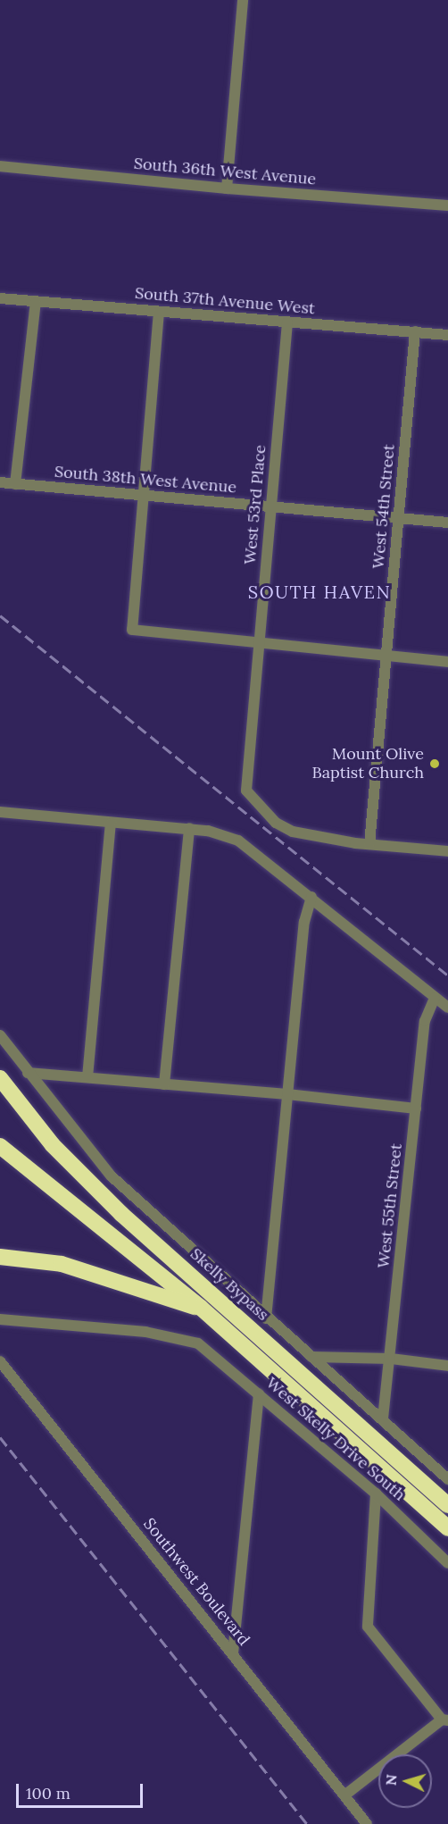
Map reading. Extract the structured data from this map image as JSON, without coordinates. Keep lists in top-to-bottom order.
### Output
{
  "streets": {
    "highway": ["Skelly Bypass"],
    "street": [
      "South 36th West Avenue",
      "South 37th Avenue West",
      "South 38th West Avenue",
      "West 53rd Place",
      "West 54th Street",
      "West 55th Street",
      "West Skelly Drive South",
      "Southwest Boulevard"
    ]
  },
  "crossings": [
    ["South 37th Avenue West", "West 53rd Place"],
    ["South 37th Avenue West", "West 54th Street"],
    ["South 38th West Avenue", "West 53rd Place"],
    ["South 38th West Avenue", "West 54th Street"],
    ["West 53rd Place", "West 54th Street"]
  ],
  "districts": ["SOUTH HAVEN"],
  "places": ["Mount Olive Baptist Church"],
  "scale_bar": "100 m",
  "north": "left"
}
